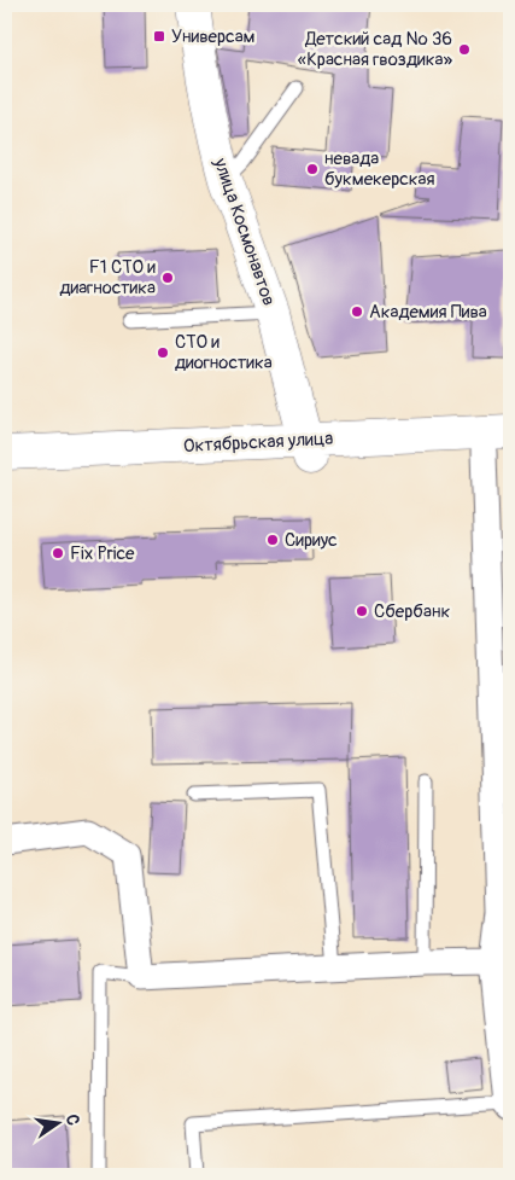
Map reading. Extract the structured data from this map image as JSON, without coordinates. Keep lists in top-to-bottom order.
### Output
{
  "streets": {
    "main road": ["улица Космонавтов", "Октябрьская улица"]
  },
  "crossings": [
    ["улица Космонавтов", "Октябрьская улица"]
  ],
  "places": {
    "transit": ["Универсам"],
    "other": [
      "Детский сад № 36 «Красная гвоздика»",
      "невада букмекерская",
      "F1 СТО и диагностика",
      "Академия Пива",
      "СТО и диогностика",
      "Сириус",
      "Fix Price",
      "Сбербанк"
    ]
  },
  "north": "right"
}
